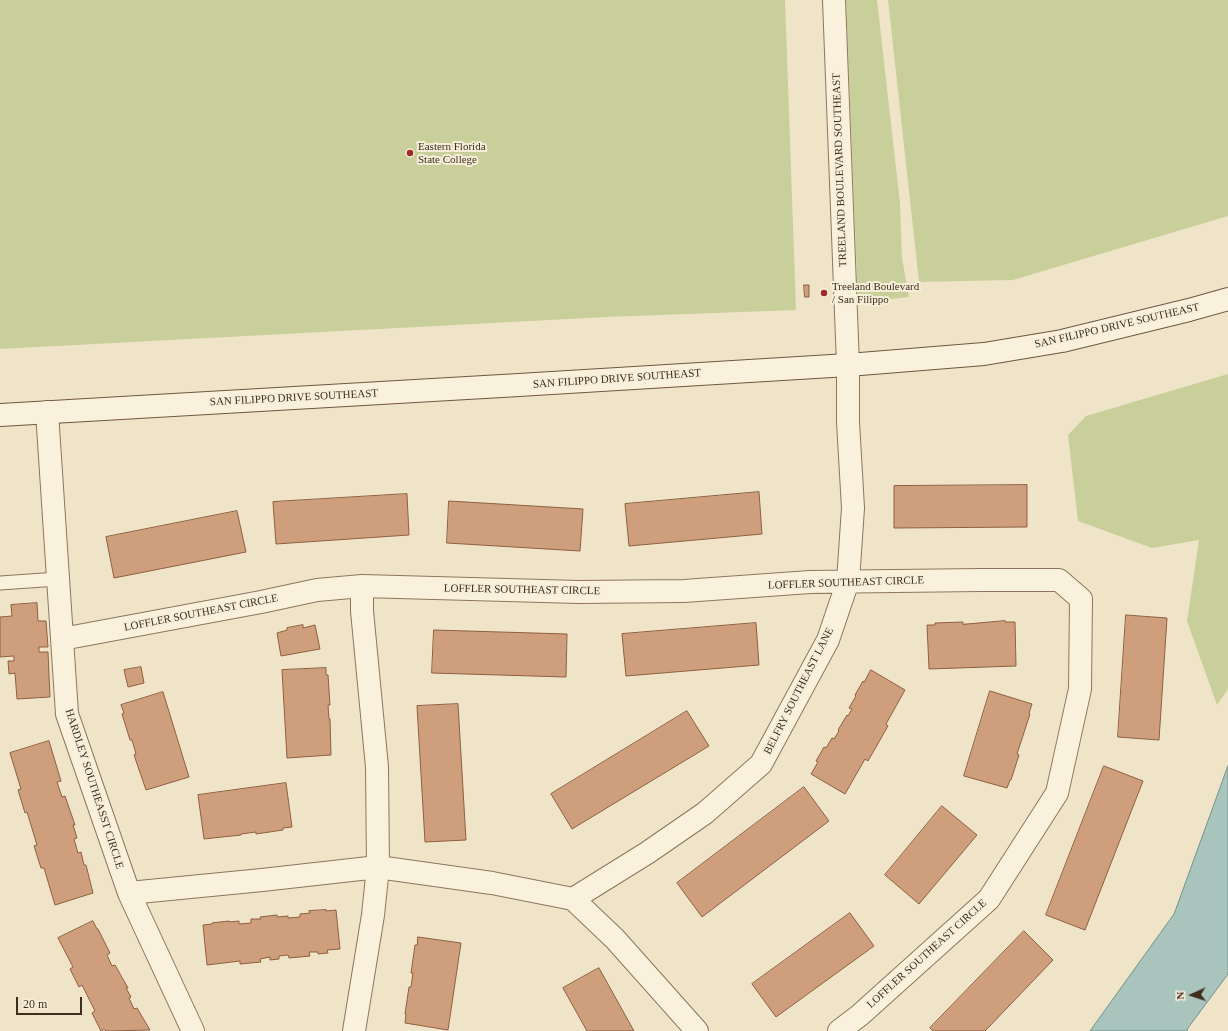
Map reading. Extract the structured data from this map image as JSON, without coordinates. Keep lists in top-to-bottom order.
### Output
{
  "streets": {
    "street": [
      "TREELAND BOULEVARD SOUTHEAST",
      "SAN FILIPPO DRIVE SOUTHEAST",
      "LOFFLER SOUTHEAST CIRCLE",
      "BELFRY SOUTHEAST LANE",
      "HARDLEY SOUTHEASST CIRCLE"
    ]
  },
  "crossings": [
    ["TREELAND BOULEVARD SOUTHEAST", "SAN FILIPPO DRIVE SOUTHEAST"],
    ["TREELAND BOULEVARD SOUTHEAST", "BELFRY SOUTHEAST LANE"],
    ["SAN FILIPPO DRIVE SOUTHEAST", "BELFRY SOUTHEAST LANE"],
    ["SAN FILIPPO DRIVE SOUTHEAST", "HARDLEY SOUTHEASST CIRCLE"],
    ["LOFFLER SOUTHEAST CIRCLE", "BELFRY SOUTHEAST LANE"],
    ["LOFFLER SOUTHEAST CIRCLE", "HARDLEY SOUTHEASST CIRCLE"]
  ],
  "places": ["Eastern Florida State College", "Treeland Boulevard / San Filippo"],
  "scale_bar": "20 m",
  "north": "left"
}
